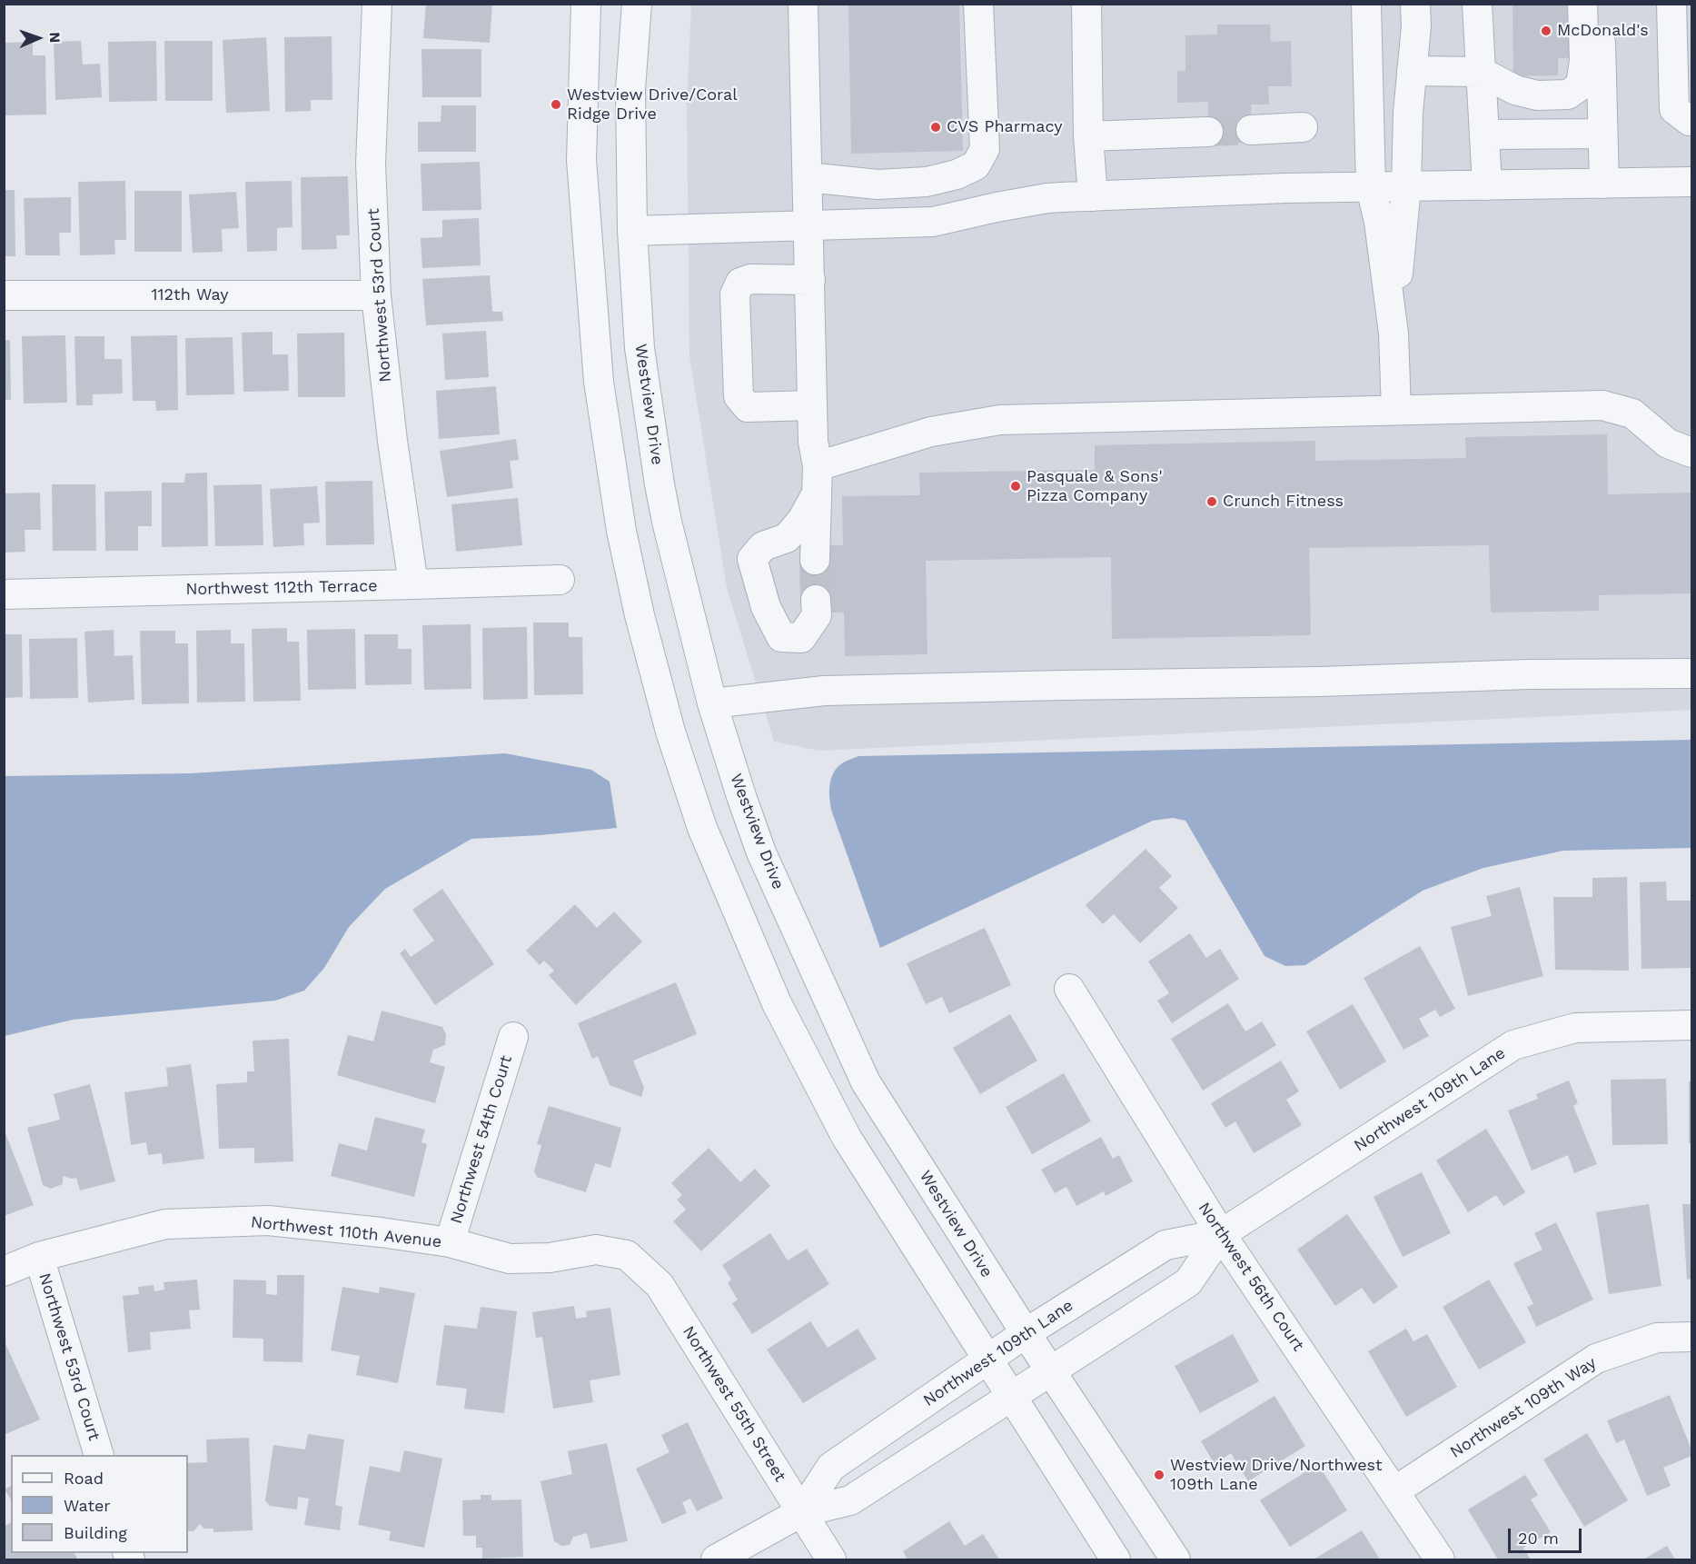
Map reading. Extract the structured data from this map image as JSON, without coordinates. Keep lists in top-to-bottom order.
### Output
{
  "streets": {
    "street": [
      "112th Way",
      "Northwest 53rd Court",
      "Westview Drive",
      "Northwest 112th Terrace",
      "Northwest 109th Lane",
      "Northwest 54th Court",
      "Northwest 110th Avenue",
      "Northwest 56th Court",
      "Northwest 55th Street",
      "Northwest 109th Way"
    ]
  },
  "crossings": [
    ["112th Way", "Northwest 53rd Court"],
    ["Northwest 53rd Court", "Northwest 112th Terrace"],
    ["Northwest 53rd Court", "Northwest 110th Avenue"],
    ["Westview Drive", "Northwest 109th Lane"],
    ["Northwest 109th Lane", "Northwest 56th Court"],
    ["Northwest 109th Lane", "Northwest 55th Street"],
    ["Northwest 54th Court", "Northwest 110th Avenue"],
    ["Northwest 110th Avenue", "Northwest 55th Street"],
    ["Northwest 56th Court", "Northwest 109th Way"]
  ],
  "places": [
    "McDonald's",
    "Westview Drive/Coral Ridge Drive",
    "CVS Pharmacy",
    "Pasquale & Sons' Pizza Company",
    "Crunch Fitness",
    "Westview Drive/Northwest 109th Lane"
  ],
  "legend": ["Road", "Water", "Building"],
  "scale_bar": "20 m",
  "north": "right"
}
